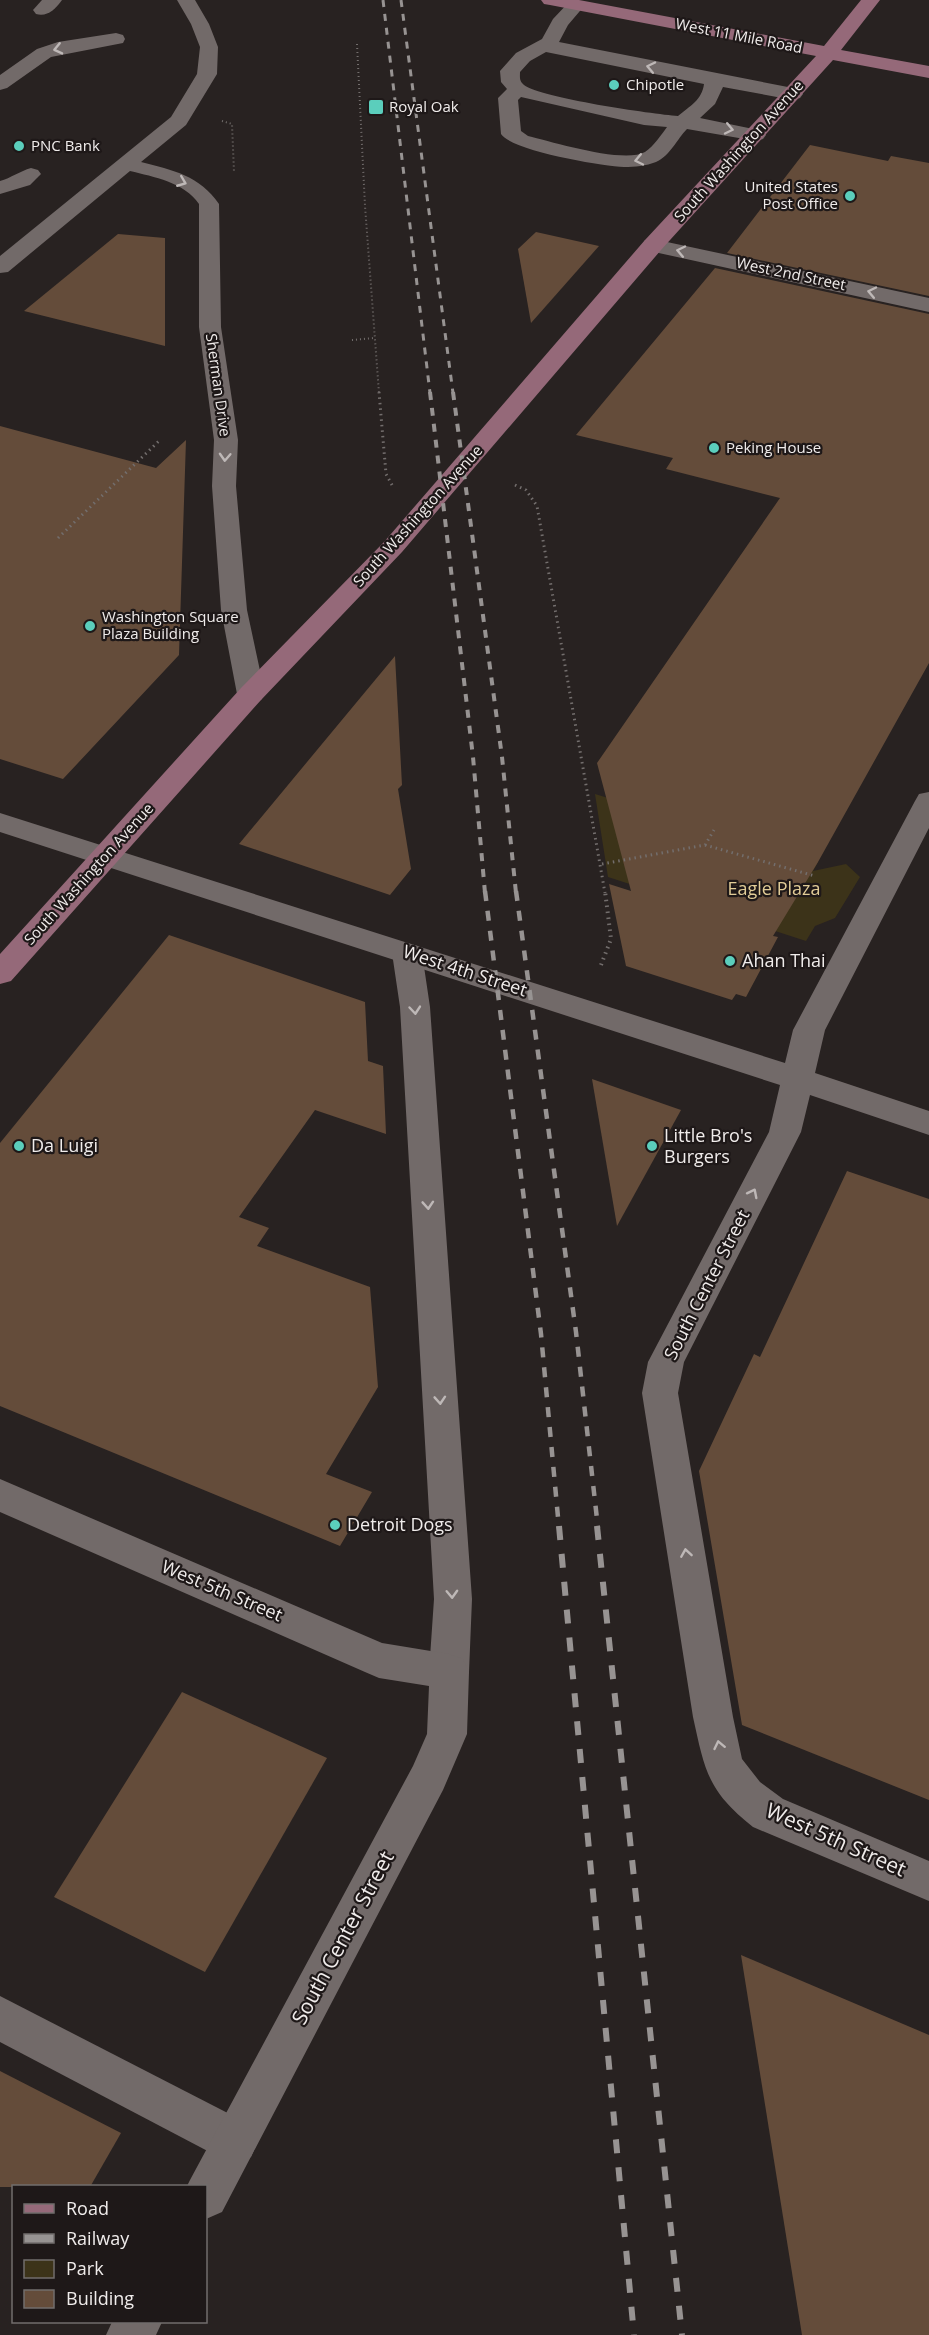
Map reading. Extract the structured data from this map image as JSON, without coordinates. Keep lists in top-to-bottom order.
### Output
{
  "streets": {
    "main road": ["West 11 Mile Road", "South Washington Avenue"],
    "street": [
      "West 2nd Street",
      "Sherman Drive",
      "West 4th Street",
      "South Center Street",
      "West 5th Street"
    ]
  },
  "crossings": [
    ["West 11 Mile Road", "South Washington Avenue"],
    ["South Washington Avenue", "West 2nd Street"],
    ["South Washington Avenue", "Sherman Drive"],
    ["South Washington Avenue", "West 4th Street"],
    ["West 4th Street", "South Center Street"],
    ["South Center Street", "West 5th Street"]
  ],
  "one_way": ["Sherman Drive"],
  "parks": ["Eagle Plaza"],
  "places": {
    "other": [
      "Chipotle",
      "PNC Bank",
      "United States Post Office",
      "Peking House",
      "Washington Square Plaza Building",
      "Ahan Thai",
      "Da Luigi",
      "Little Bro's Burgers",
      "Detroit Dogs"
    ],
    "transit": ["Royal Oak"]
  },
  "legend": [
    "Road",
    "Railway",
    "Park",
    "Building"
  ]
}
